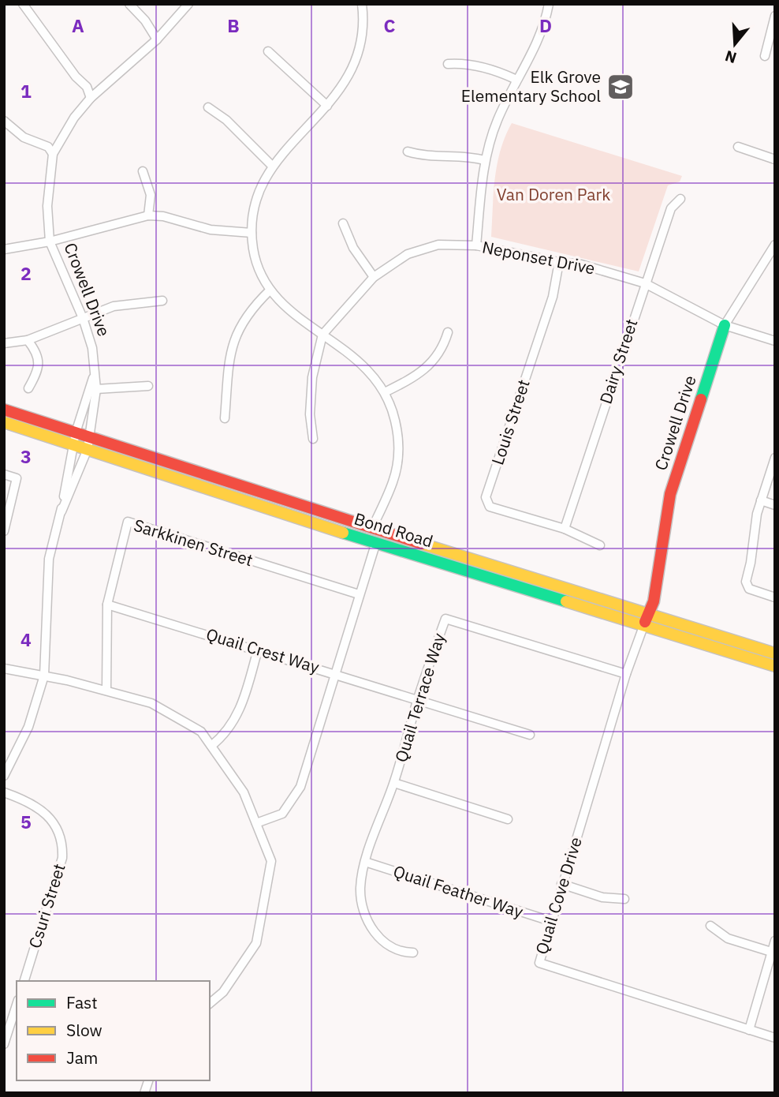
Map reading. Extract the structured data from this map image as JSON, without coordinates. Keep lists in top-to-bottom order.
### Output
{
  "streets": {
    "main road": ["Crowell Drive", "Bond Road"],
    "street": [
      "Neponset Drive",
      "Dairy Street",
      "Louis Street",
      "Sarkkinen Street",
      "Quail Crest Way",
      "Quail Terrace Way",
      "Quail Feather Way",
      "Quail Cove Drive",
      "Csuri Street"
    ]
  },
  "crossings": [
    ["Neponset Drive", "Crowell Drive"],
    ["Neponset Drive", "Dairy Street"],
    ["Neponset Drive", "Louis Street"],
    ["Crowell Drive", "Bond Road"],
    ["Crowell Drive", "Quail Cove Drive"],
    ["Dairy Street", "Louis Street"],
    ["Bond Road", "Quail Cove Drive"],
    ["Sarkkinen Street", "Quail Crest Way"],
    ["Quail Crest Way", "Quail Terrace Way"],
    ["Quail Terrace Way", "Quail Feather Way"],
    ["Quail Terrace Way", "Quail Cove Drive"],
    ["Quail Feather Way", "Quail Cove Drive"]
  ],
  "parks": ["Van Doren Park"],
  "places": {
    "school or university": ["Elk Grove Elementary School"]
  },
  "legend": ["Fast", "Slow", "Jam"],
  "north": "bottom",
  "grid": {
    "columns": [
      "A",
      "B",
      "C",
      "D"
    ],
    "rows": [
      "1",
      "2",
      "3",
      "4",
      "5"
    ]
  }
}
